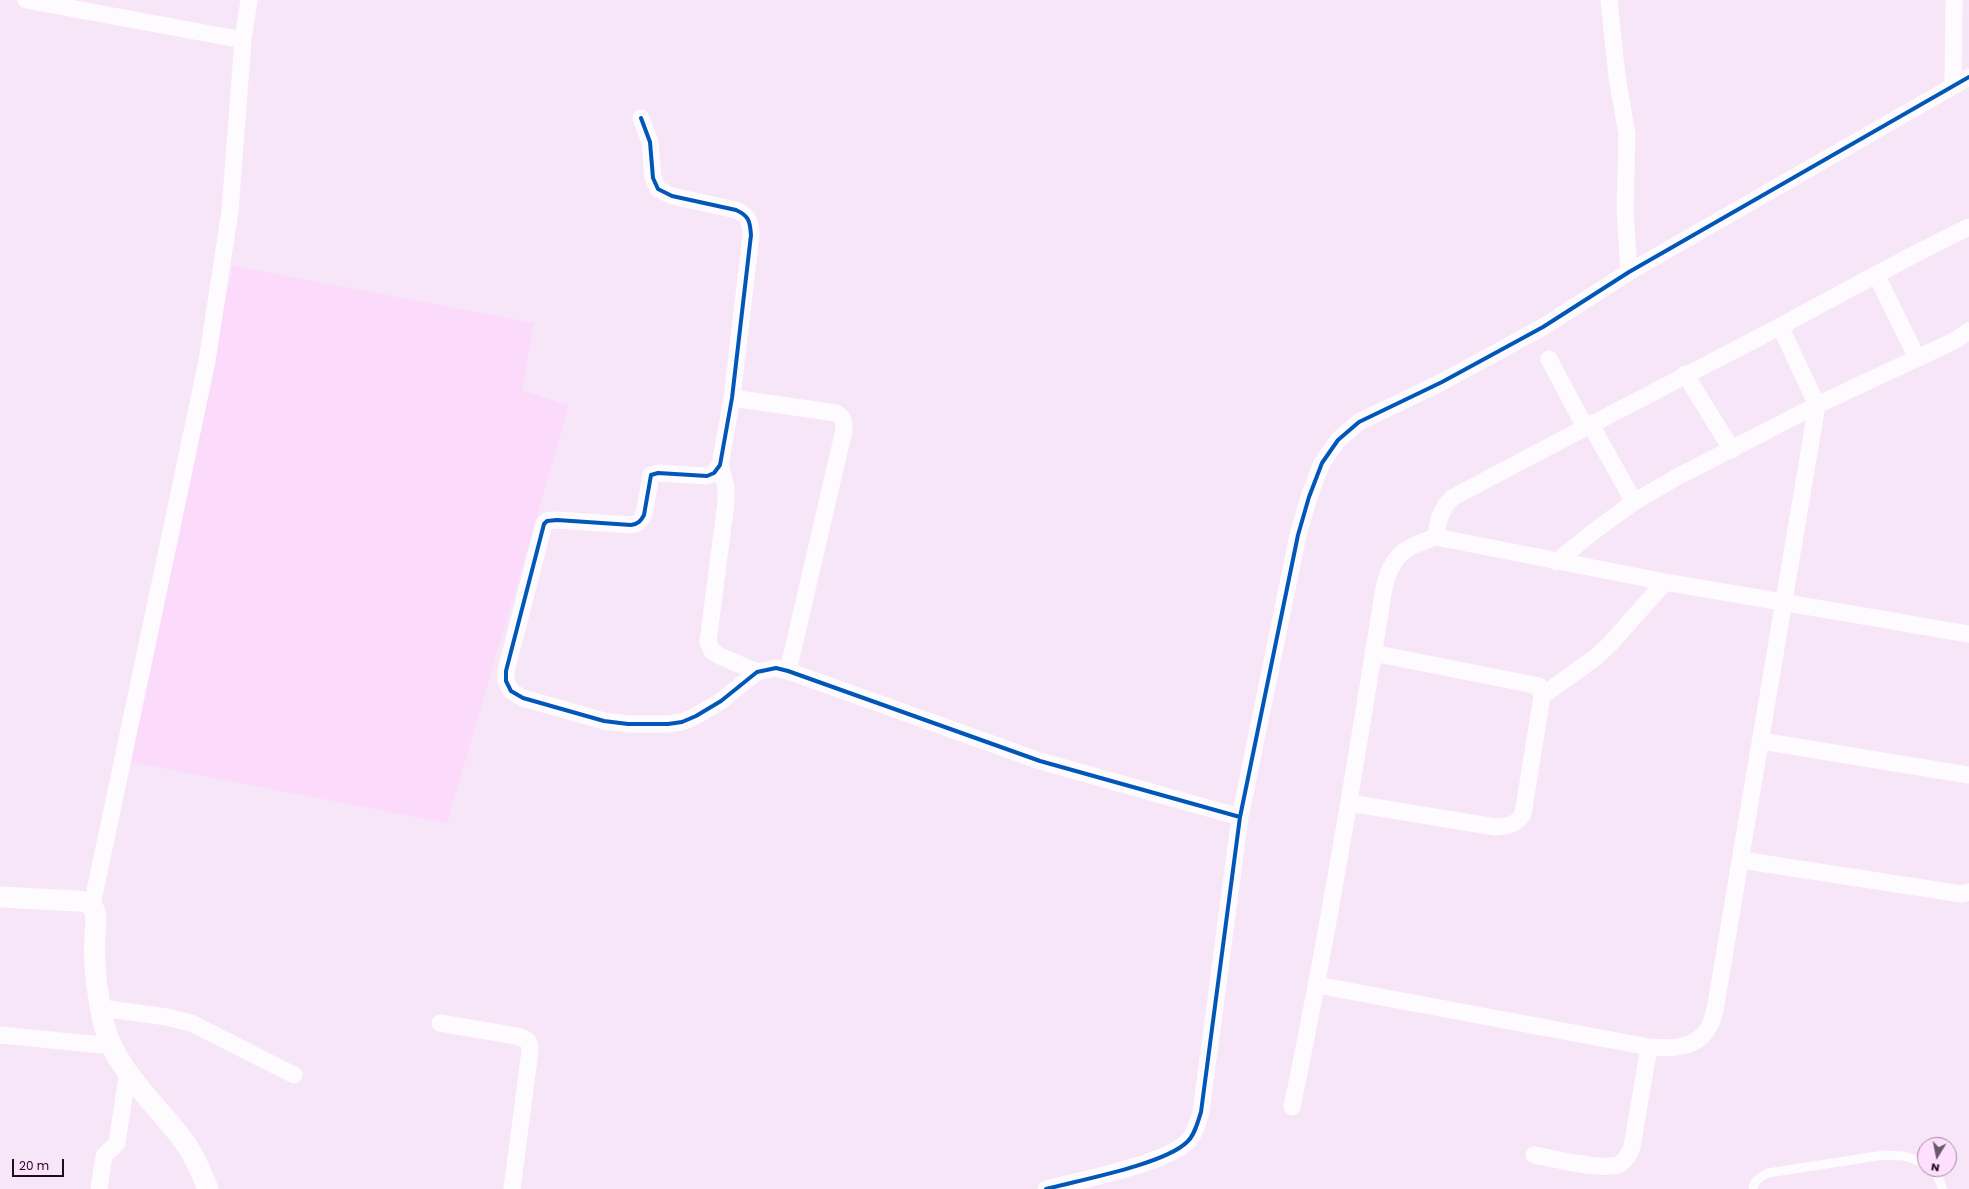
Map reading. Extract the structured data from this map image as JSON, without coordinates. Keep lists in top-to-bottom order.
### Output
{
  "scale_bar": "20 m",
  "north": "bottom"
}
